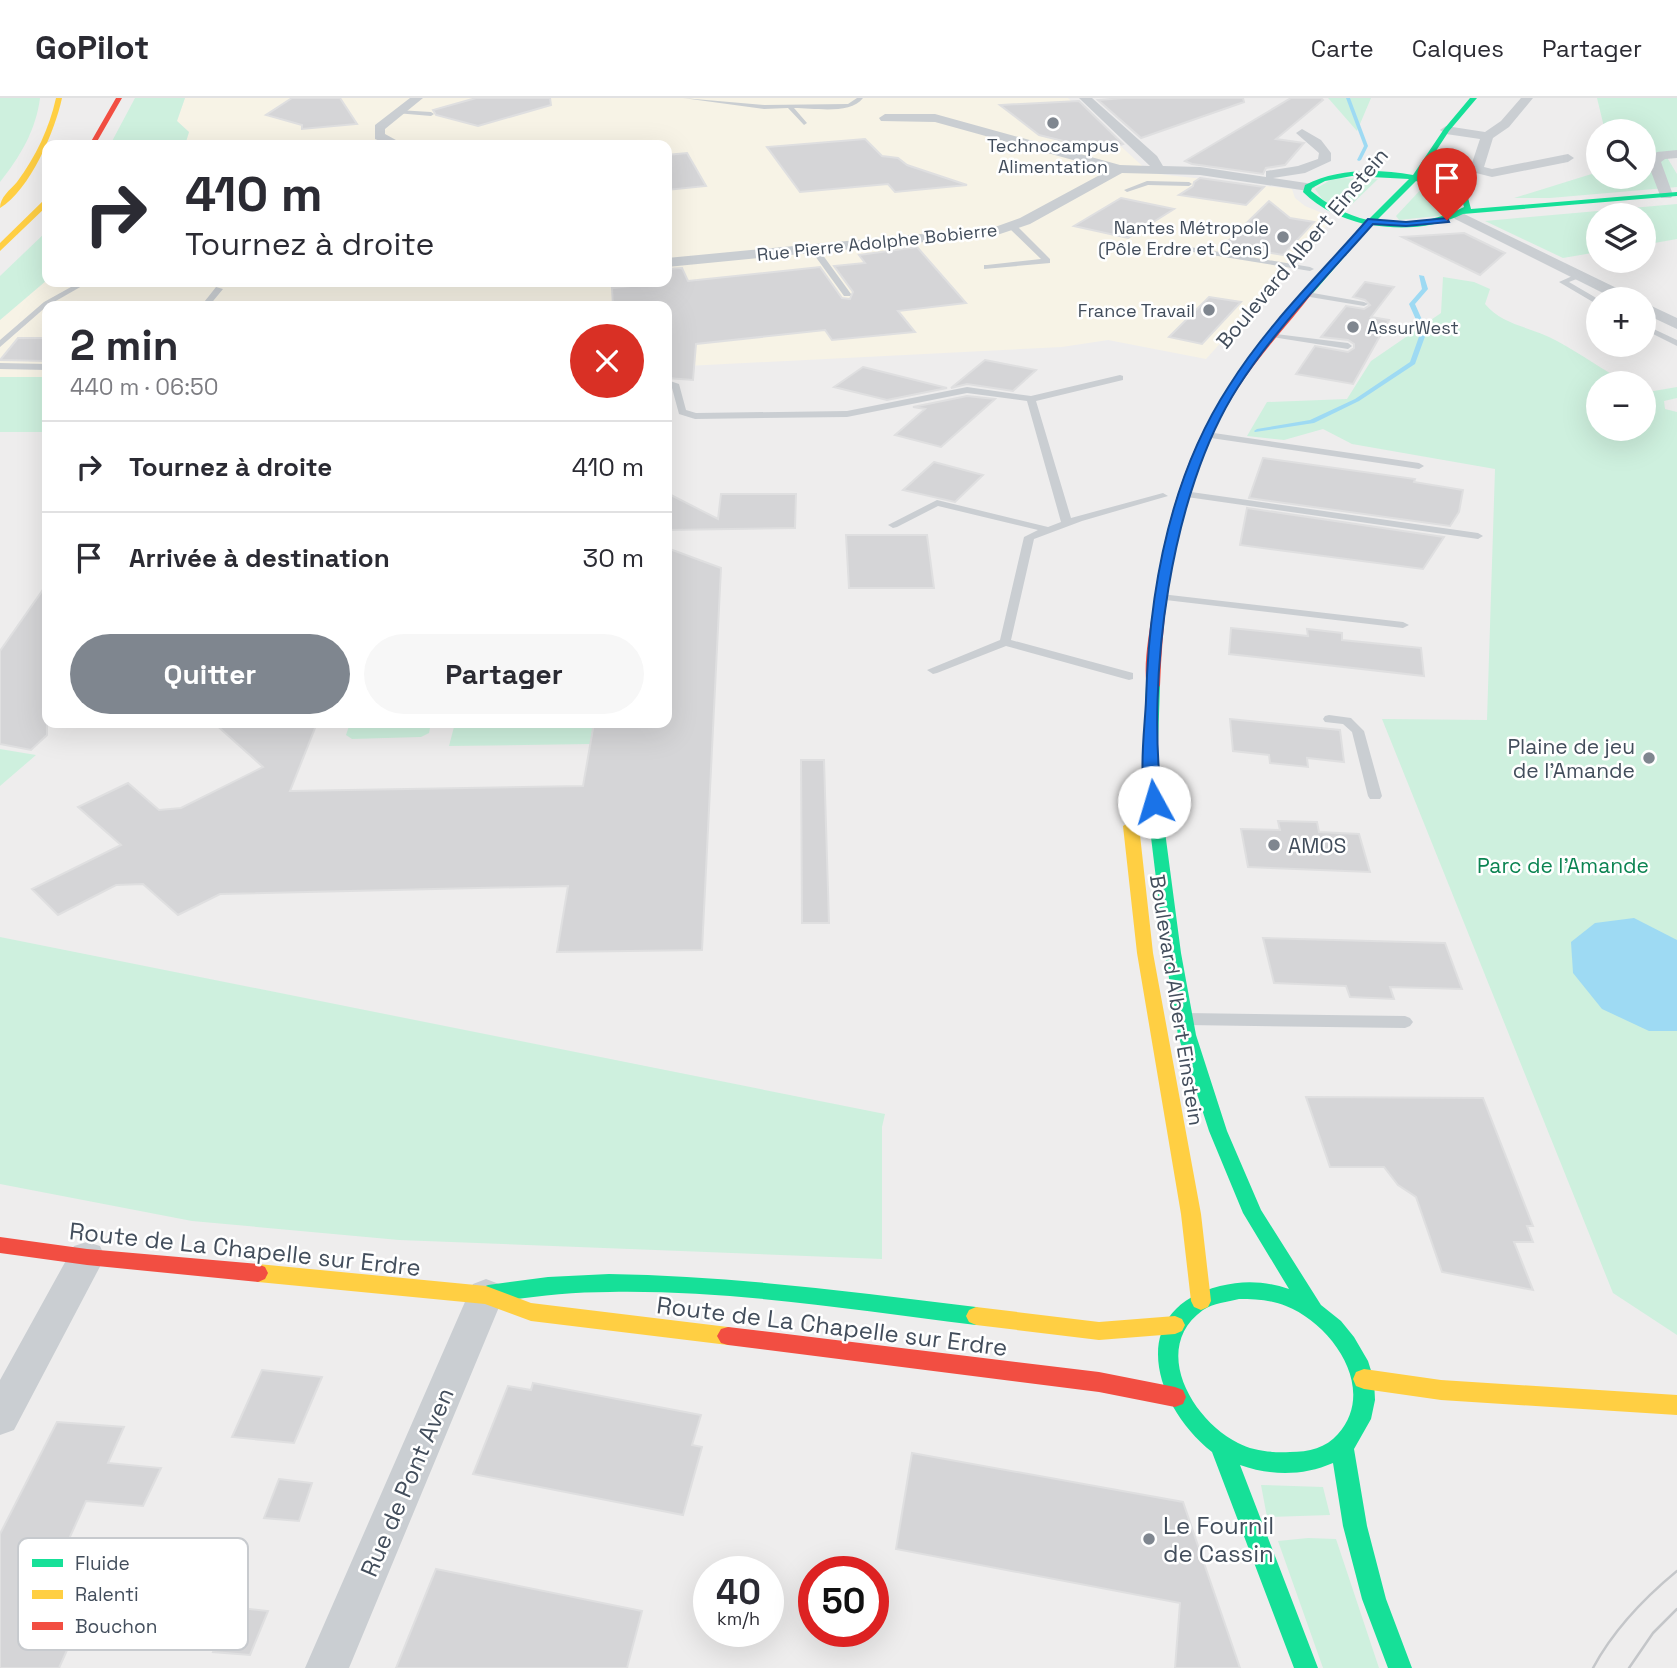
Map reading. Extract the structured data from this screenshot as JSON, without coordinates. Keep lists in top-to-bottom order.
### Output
{
  "streets": {
    "main road": ["Boulevard Albert Einstein", "Route de La Chapelle sur Erdre"],
    "street": ["Rue Pierre Adolphe Bobierre", "Rue de Pont Aven"]
  },
  "crossings": [
    ["Boulevard Albert Einstein", "Route de La Chapelle sur Erdre"],
    ["Route de La Chapelle sur Erdre", "Rue de Pont Aven"]
  ],
  "parks": ["Parc de l'Amande"],
  "places": [
    "Technocampus Alimentation",
    "Nantes Métropole (Pôle Erdre et Cens)",
    "France Travail",
    "AssurWest",
    "Plaine de jeu de l'Amande",
    "AMOS",
    "Le Fournil de Cassin"
  ],
  "legend": ["Fluide", "Ralenti", "Bouchon"],
  "page": {
    "header": "GoPilot",
    "nav": ["Carte", "Calques", "Partager"],
    "map_buttons": ["+", "−"],
    "turn": ["410 m", "Tournez à droite"],
    "heading": ["2 min", "440 m · 06:50"],
    "list": [
      {
        "name": "Tournez à droite",
        "value": "410 m"
      },
      {
        "name": "Arrivée à destination",
        "value": "30 m"
      }
    ],
    "buttons": ["Quitter", "Partager"],
    "speed": "40 km/h",
    "limit": "50"
  }
}
